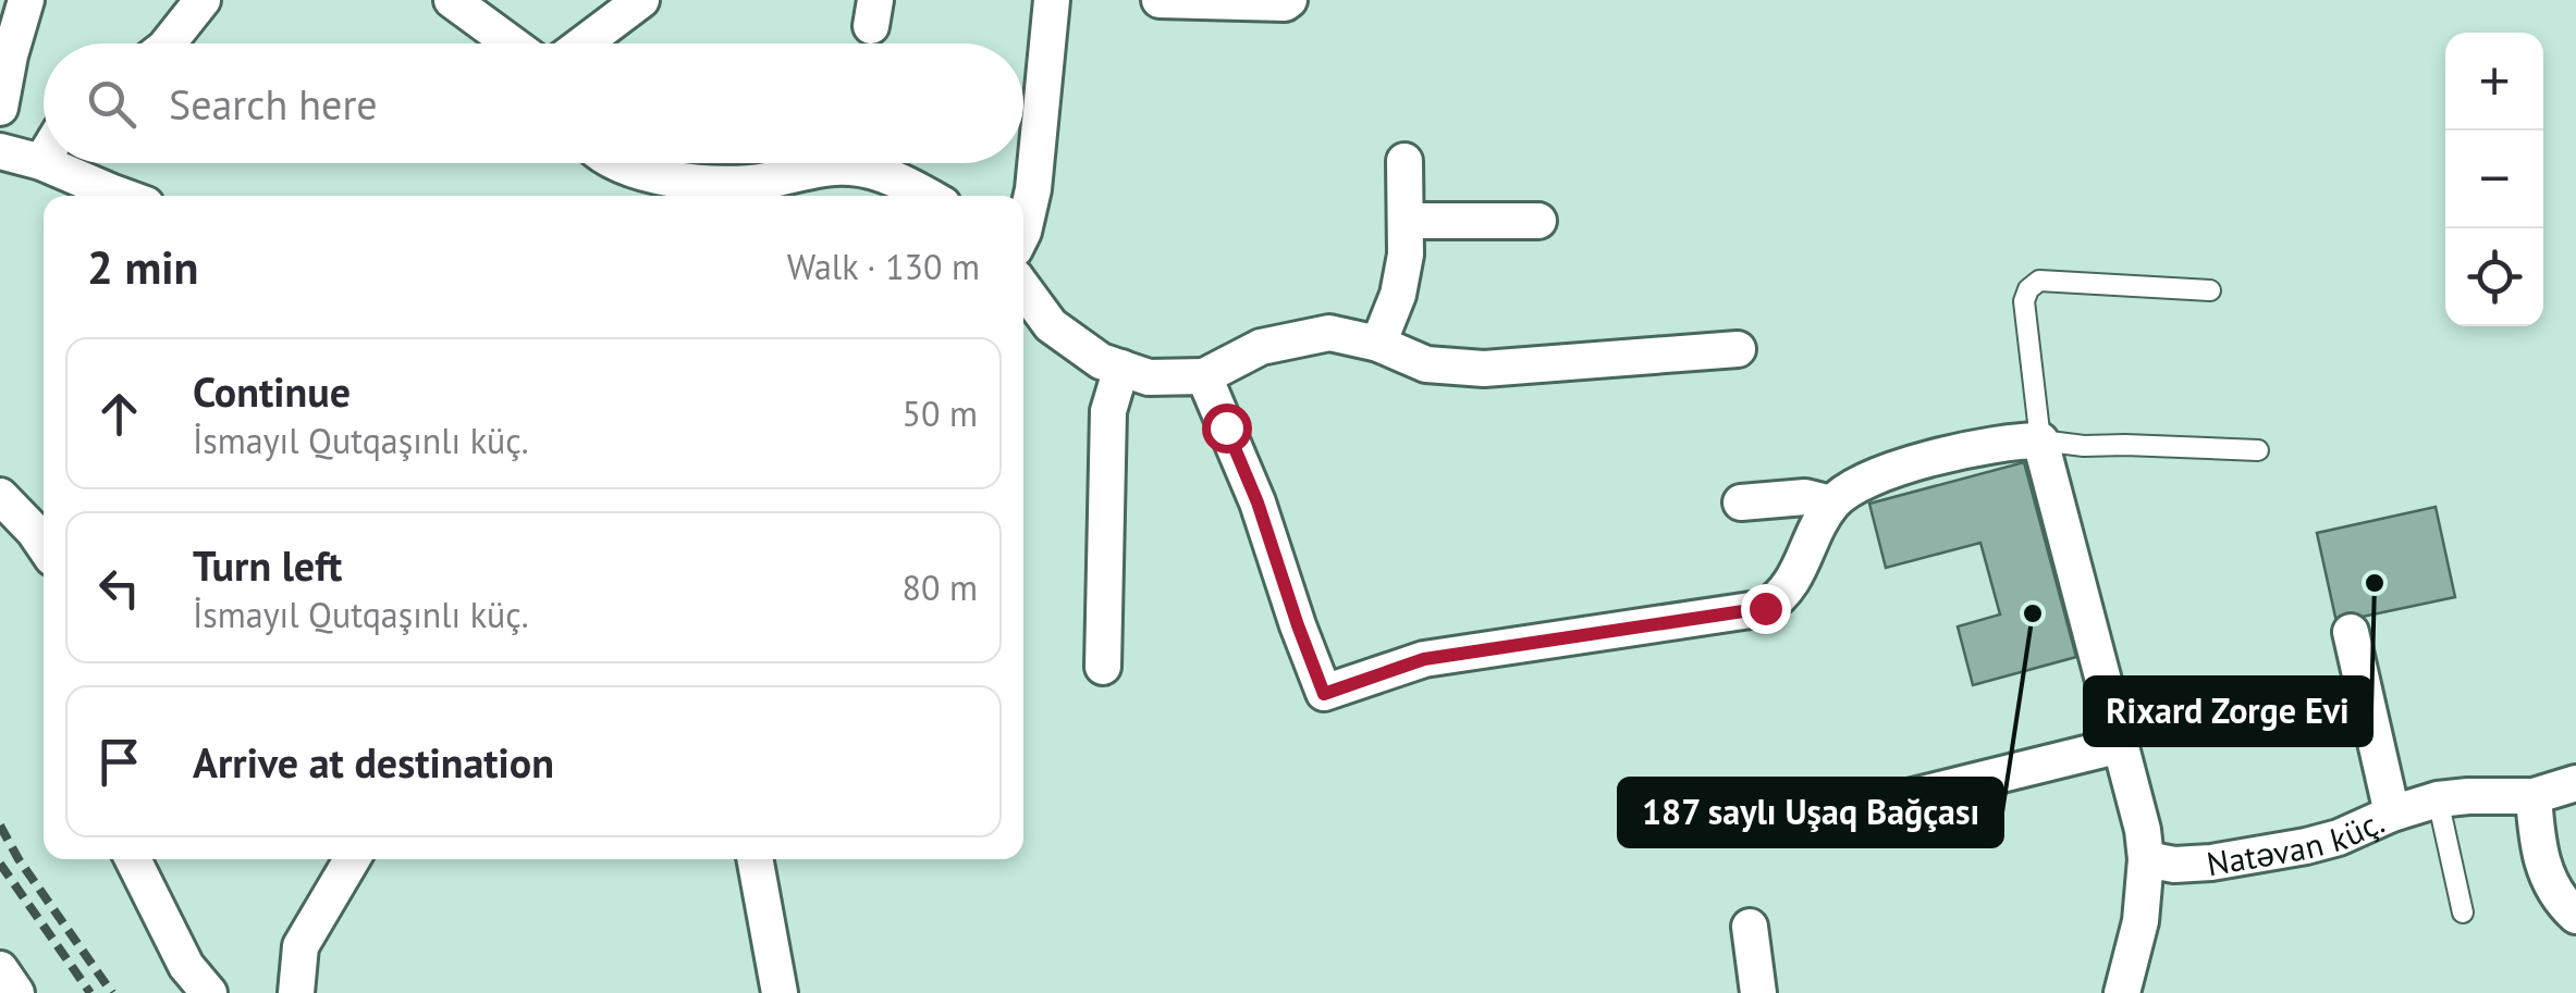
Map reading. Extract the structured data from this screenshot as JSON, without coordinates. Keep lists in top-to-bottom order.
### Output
{
  "streets": {
    "street": ["Natəvan küç."]
  },
  "places": ["Rixard Zorge Evi", "187 saylı Uşaq Bağçası"],
  "page": {
    "map_buttons": ["+", "−"],
    "search": "Search here",
    "heading": ["2 min", "Walk · 130 m"],
    "list": [
      ["Continue", "İsmayıl Qutqaşınlı küç.", "50 m"],
      ["Turn left", "İsmayıl Qutqaşınlı küç.", "80 m"],
      "Arrive at destination"
    ]
  }
}
